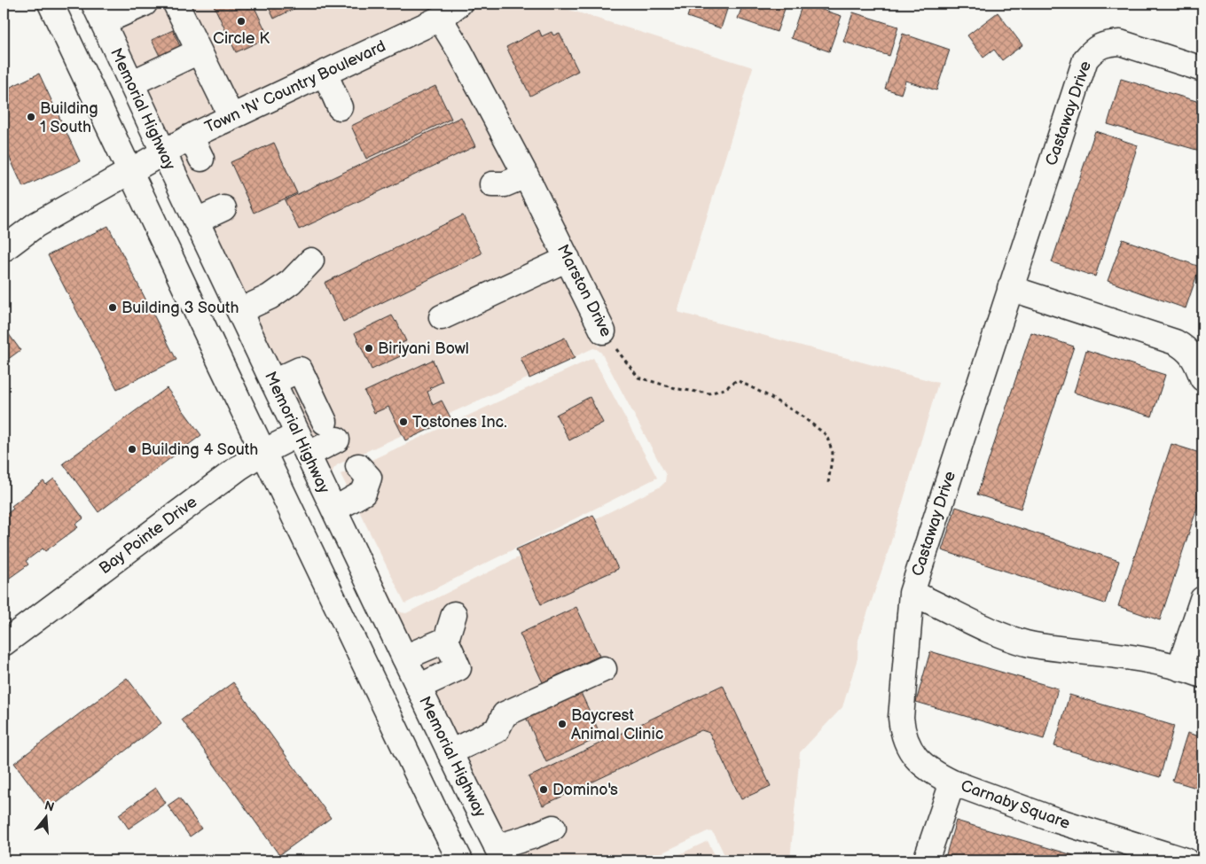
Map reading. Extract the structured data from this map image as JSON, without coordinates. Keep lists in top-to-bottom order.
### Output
{
  "streets": {
    "street": [
      "Town 'N' Country Boulevard",
      "Memorial Highway",
      "Castaway Drive",
      "Marston Drive",
      "Bay Pointe Drive",
      "Carnaby Square"
    ]
  },
  "crossings": [
    ["Town 'N' Country Boulevard", "Memorial Highway"],
    ["Town 'N' Country Boulevard", "Marston Drive"],
    ["Memorial Highway", "Bay Pointe Drive"],
    ["Castaway Drive", "Carnaby Square"]
  ],
  "places": [
    "Circle K",
    "Building 1 South",
    "Building 3 South",
    "Biriyani Bowl",
    "Tostones Inc.",
    "Building 4 South",
    "Baycrest Animal Clinic",
    "Domino's"
  ],
  "north": "top"
}
